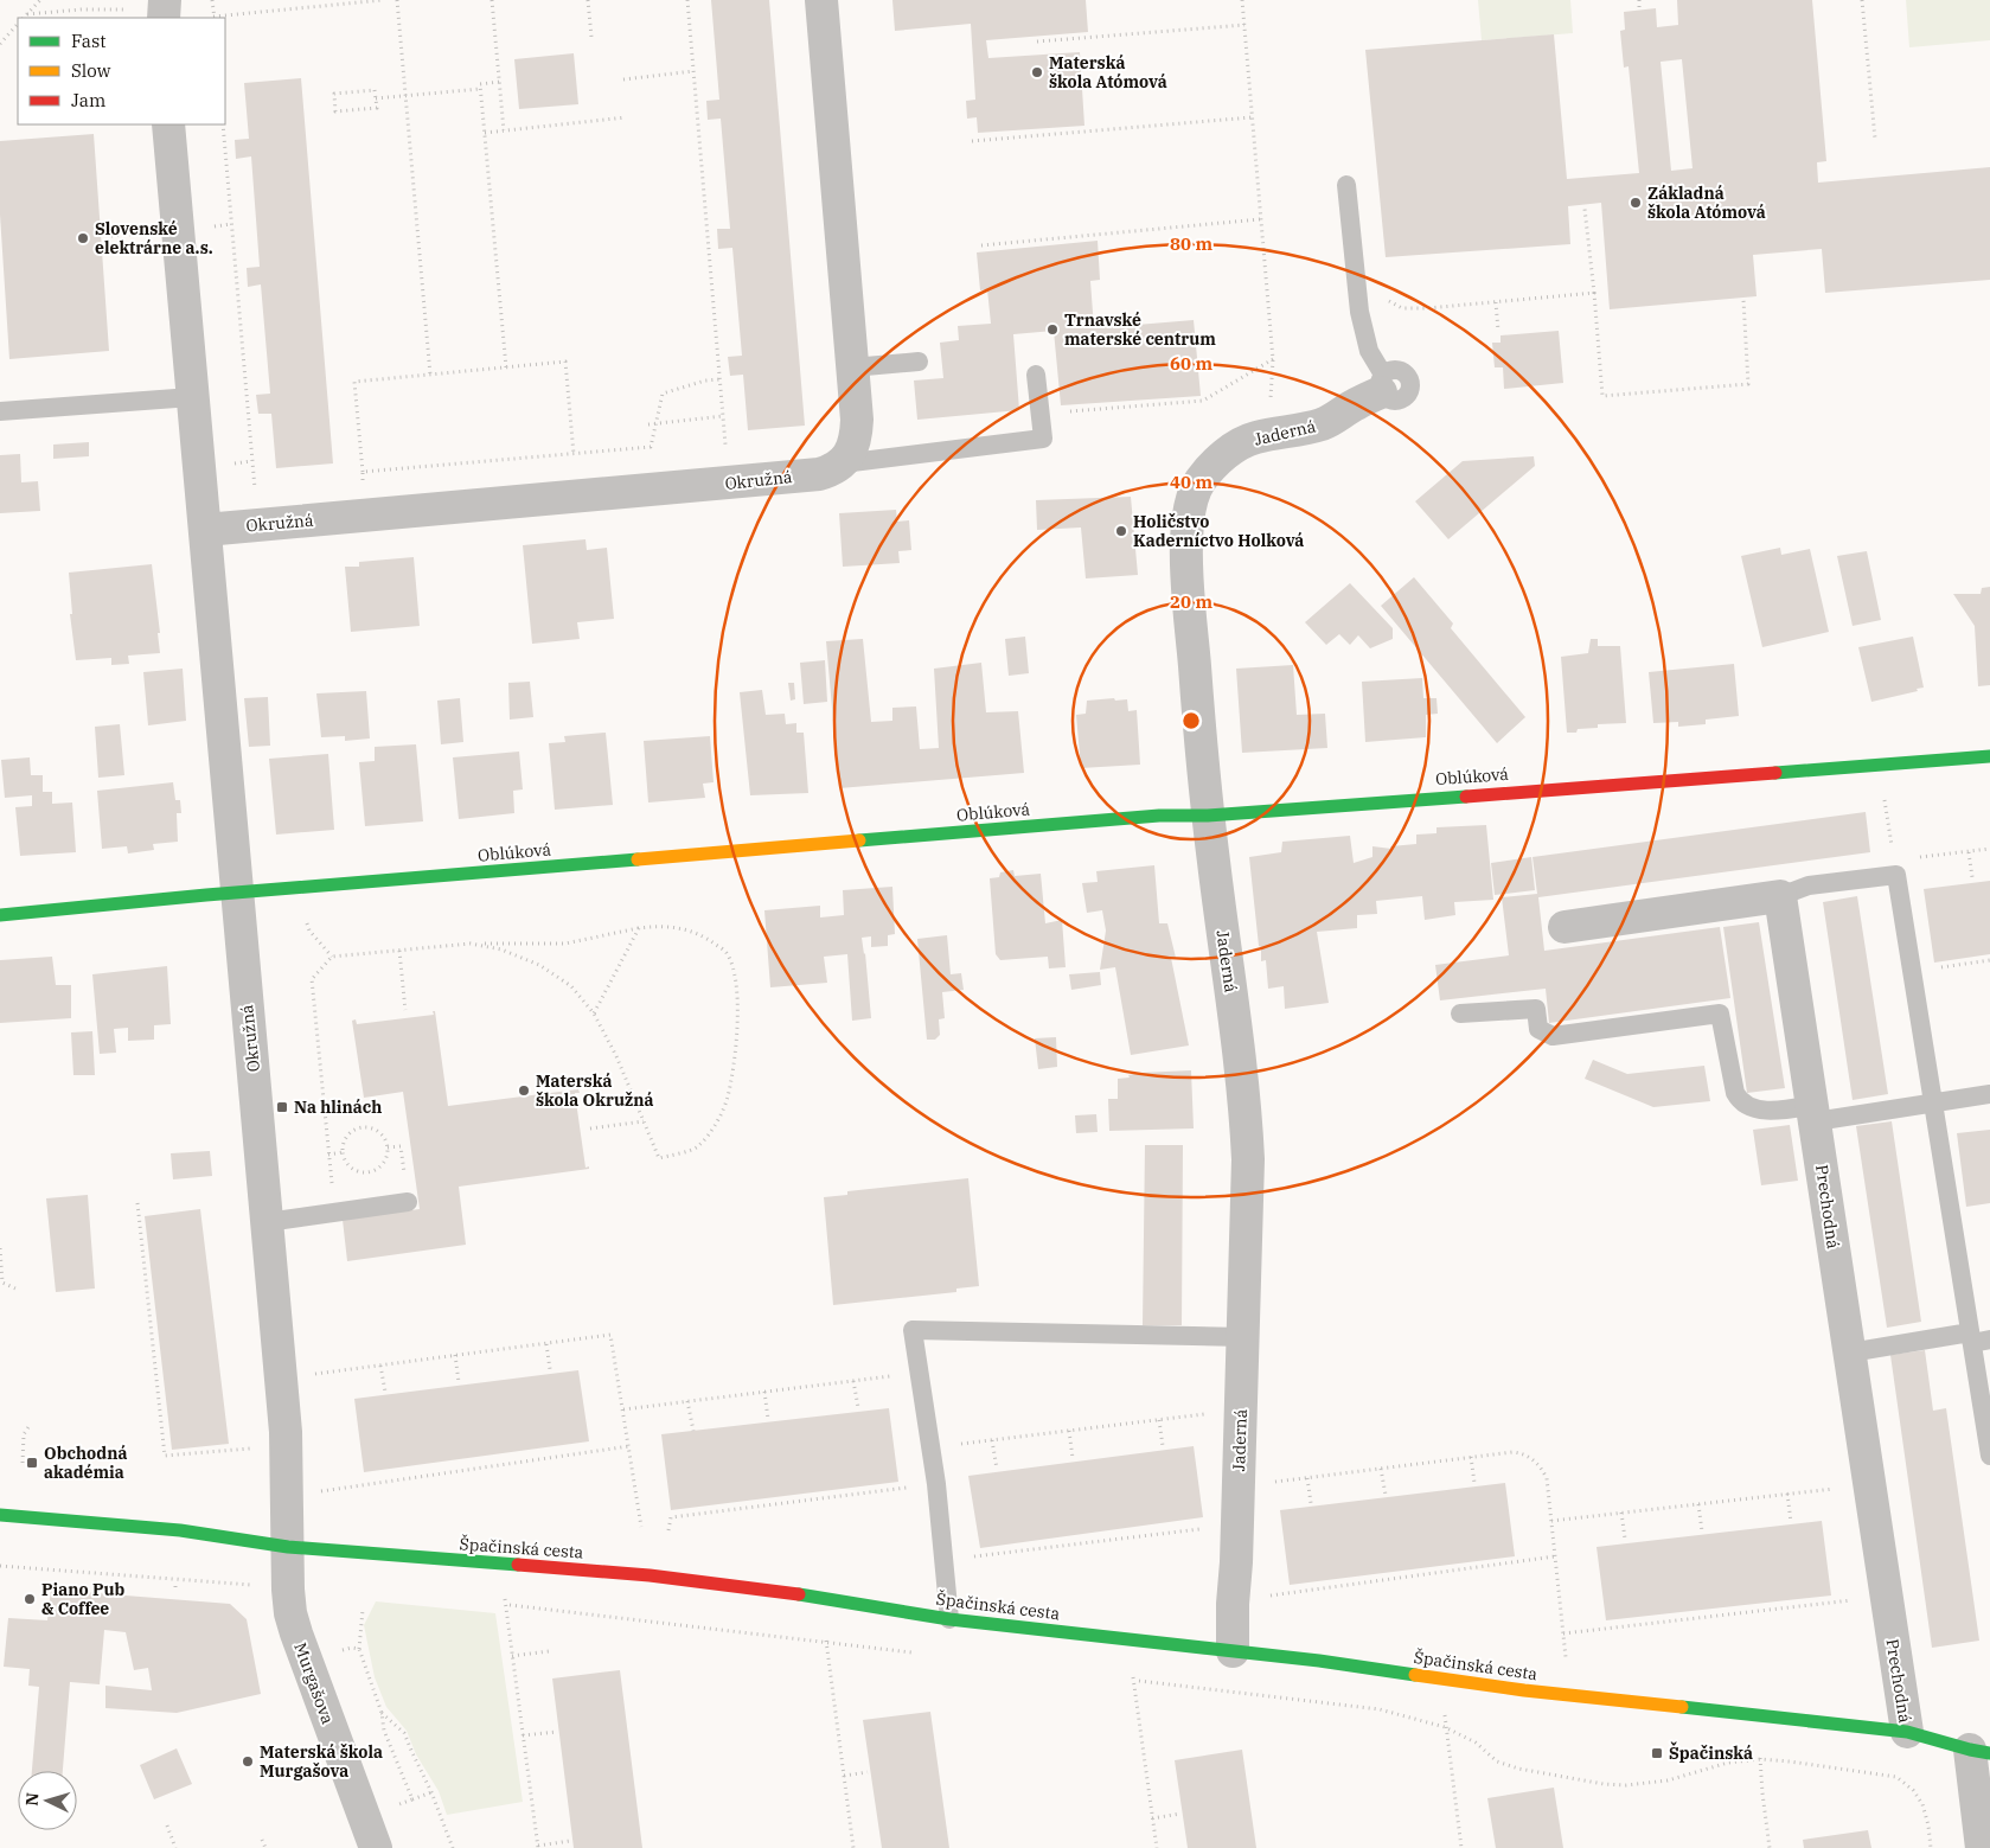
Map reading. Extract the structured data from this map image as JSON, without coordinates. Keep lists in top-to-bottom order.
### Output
{
  "streets": {
    "street": [
      "Jaderná",
      "Okružná",
      "Oblúková",
      "Prechodná",
      "Špačinská cesta",
      "Murgašova"
    ]
  },
  "crossings": [
    ["Jaderná", "Oblúková"],
    ["Jaderná", "Špačinská cesta"],
    ["Okružná", "Oblúková"],
    ["Okružná", "Špačinská cesta"],
    ["Okružná", "Murgašova"],
    ["Prechodná", "Špačinská cesta"],
    ["Špačinská cesta", "Murgašova"]
  ],
  "places": {
    "other": [
      "Materská škola Atómová",
      "Základná škola Atómová",
      "Slovenské elektrárne a.s.",
      "Trnavské materské centrum",
      "Holičstvo Kaderníctvo Holková",
      "Materská škola Okružná",
      "Piano Pub & Coffee",
      "Materská škola Murgašova"
    ],
    "transit": ["Na hlinách", "Obchodná akadémia", "Špačinská"]
  },
  "legend": ["Fast", "Slow", "Jam"],
  "north": "left",
  "rings": [
    "80 m",
    "60 m",
    "40 m",
    "20 m"
  ]
}
